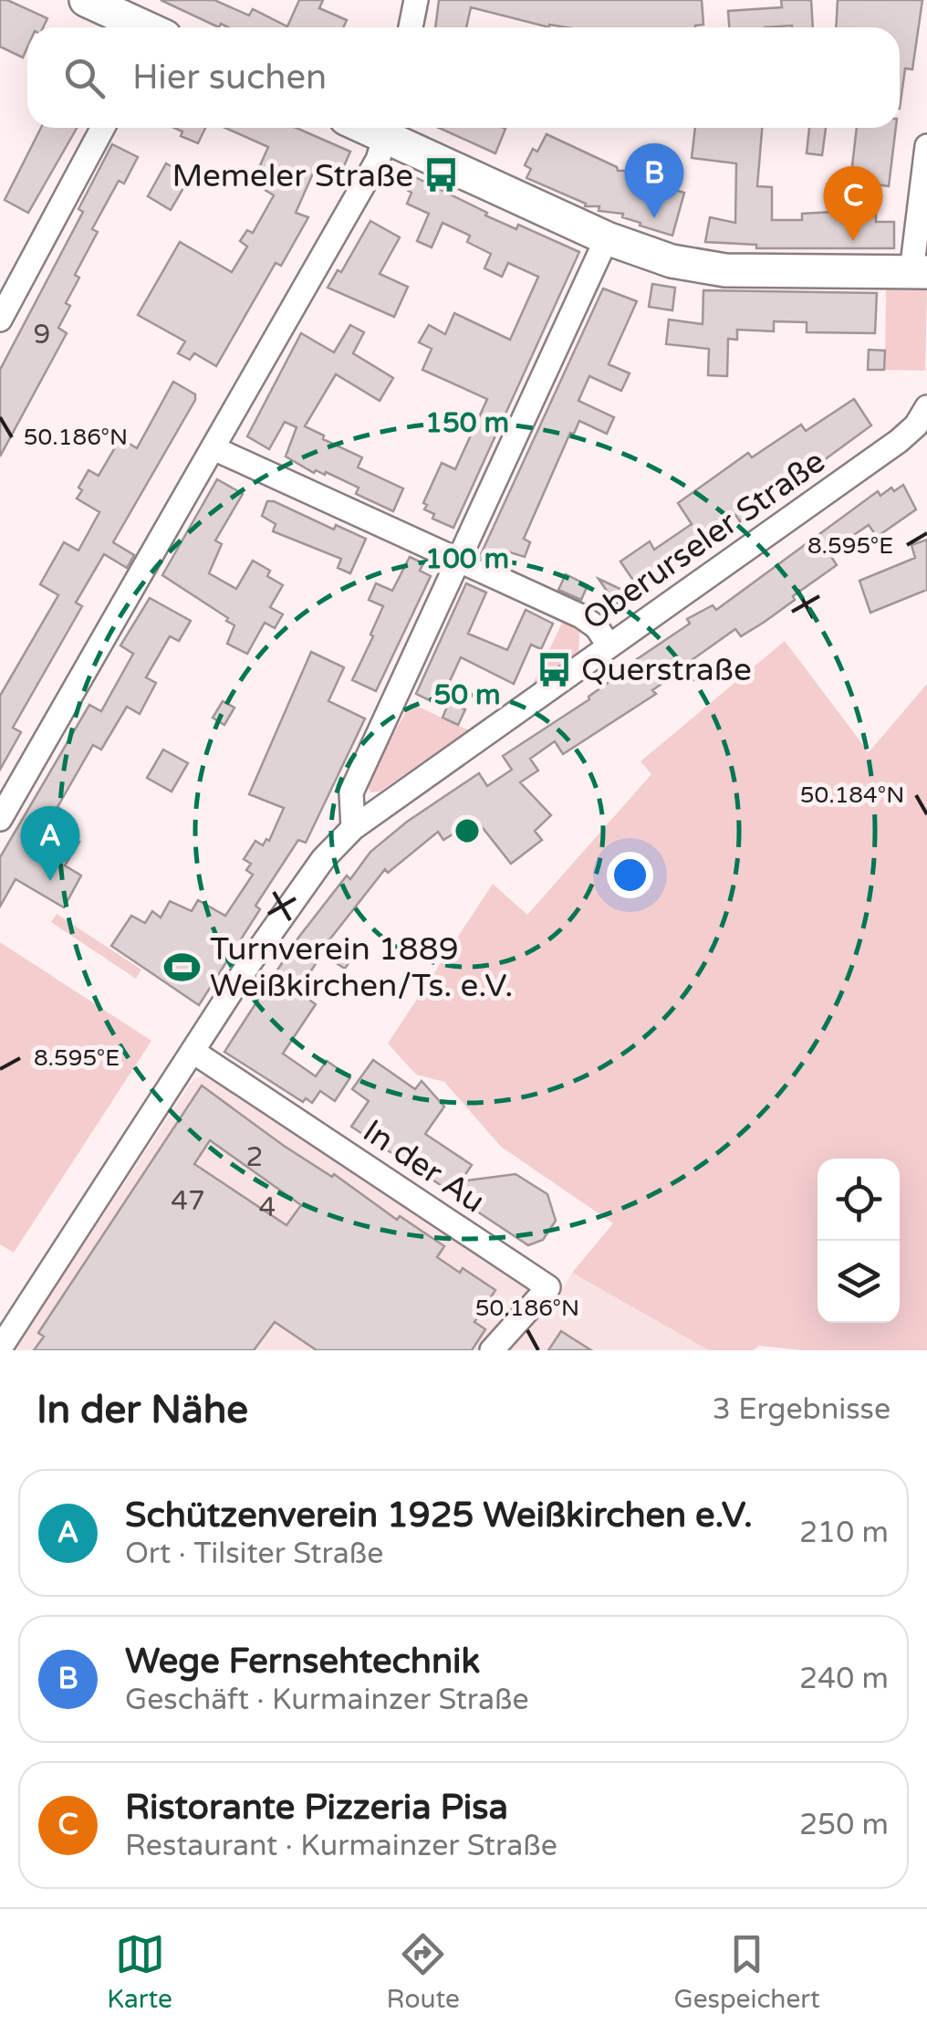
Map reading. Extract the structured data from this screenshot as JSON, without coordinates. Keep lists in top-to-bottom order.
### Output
{
  "streets": {
    "street": ["Oberurseler Straße", "In der Au"]
  },
  "crossings": [
    ["Oberurseler Straße", "In der Au"]
  ],
  "places": {
    "bus stop": ["Memeler Straße", "Querstraße"],
    "sports": ["Turnverein 1889 Weißkirchen/Ts. e.V."]
  },
  "house_numbers": [
    "9",
    "2",
    "47",
    "4"
  ],
  "page": {
    "search": "Hier suchen",
    "pins": ["B", "C", "A"],
    "heading": ["In der Nähe", "3 Ergebnisse"],
    "list": [
      {
        "mark": "A",
        "name": "Schützenverein 1925 Weißkirchen e.V.",
        "note": "Ort · Tilsiter Straße",
        "value": "210 m"
      },
      {
        "mark": "B",
        "name": "Wege Fernsehtechnik",
        "note": "Geschäft · Kurmainzer Straße",
        "value": "240 m"
      },
      {
        "mark": "C",
        "name": "Ristorante Pizzeria Pisa",
        "note": "Restaurant · Kurmainzer Straße",
        "value": "250 m"
      }
    ],
    "nav": ["Karte", "Route", "Gespeichert"]
  },
  "coordinates": ["50.186°N", "8.595°E", "50.184°N"],
  "rings": ["150 m", "100 m", "50 m"]
}
